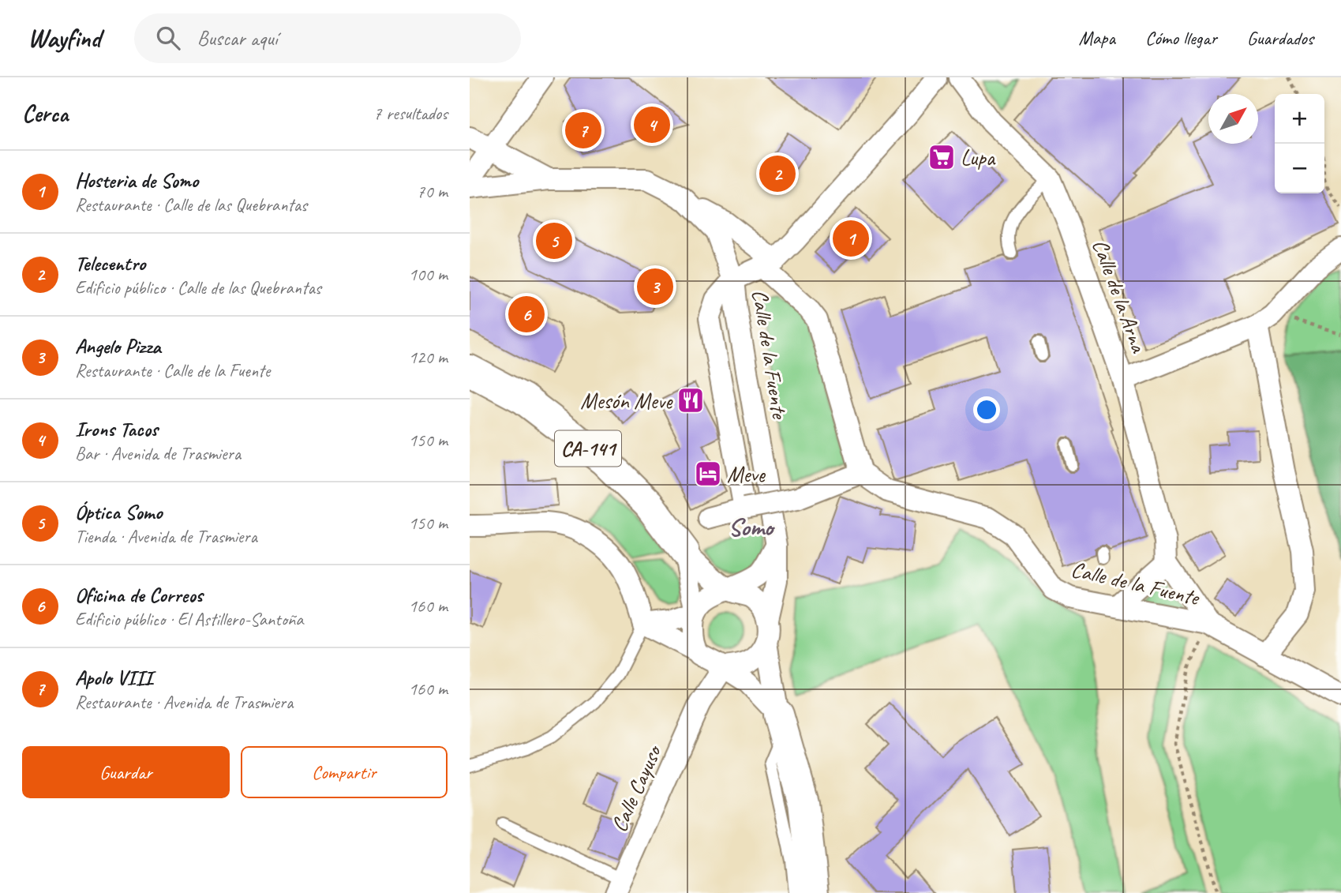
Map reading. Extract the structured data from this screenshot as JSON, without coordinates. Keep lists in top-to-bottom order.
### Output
{
  "streets": {
    "main road": ["CA-141"],
    "street": ["Calle de la Arna", "Calle de la Fuente", "Calle Cayuso"]
  },
  "crossings": [
    ["Calle de la Arna", "Calle de la Fuente"]
  ],
  "districts": ["Somo"],
  "places": {
    "supermarket": ["Lupa"],
    "restaurant": ["Mesón Meve"],
    "hotel": ["Meve"]
  },
  "north": "top right",
  "page": {
    "header": "Wayfind",
    "search": "Buscar aquí",
    "nav": ["Mapa", "Cómo llegar", "Guardados"],
    "heading": ["Cerca", "7 resultados"],
    "map_buttons": ["+", "−"],
    "pins": [
      "4",
      "7",
      "2",
      "1",
      "5",
      "3",
      "6"
    ],
    "list": [
      {
        "mark": "1",
        "name": "Hosteria de Somo",
        "note": "Restaurante · Calle de las Quebrantas",
        "value": "70 m"
      },
      {
        "mark": "2",
        "name": "Telecentro",
        "note": "Edificio público · Calle de las Quebrantas",
        "value": "100 m"
      },
      {
        "mark": "3",
        "name": "Angelo Pizza",
        "note": "Restaurante · Calle de la Fuente",
        "value": "120 m"
      },
      {
        "mark": "4",
        "name": "Irons Tacos",
        "note": "Bar · Avenida de Trasmiera",
        "value": "150 m"
      },
      {
        "mark": "5",
        "name": "Óptica Somo",
        "note": "Tienda · Avenida de Trasmiera",
        "value": "150 m"
      },
      {
        "mark": "6",
        "name": "Oficina de Correos",
        "note": "Edificio público · El Astillero-Santoña",
        "value": "160 m"
      },
      {
        "mark": "7",
        "name": "Apolo VIII",
        "note": "Restaurante · Avenida de Trasmiera",
        "value": "160 m"
      }
    ],
    "buttons": ["Guardar", "Compartir"]
  }
}
